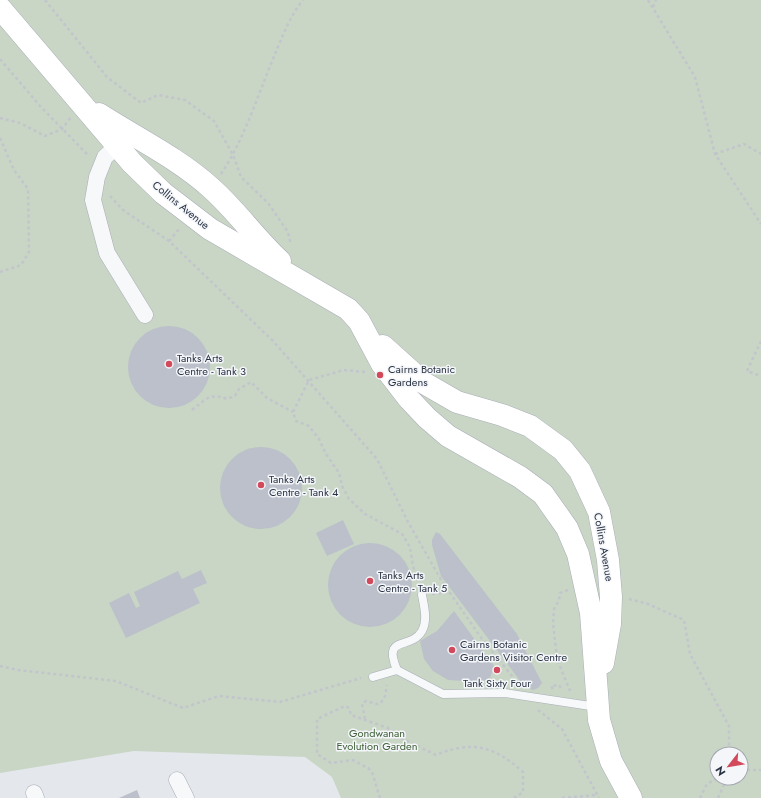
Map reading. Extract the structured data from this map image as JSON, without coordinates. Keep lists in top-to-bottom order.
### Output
{
  "streets": {
    "street": ["Collins Avenue"]
  },
  "parks": ["Gondwanan Evolution Garden"],
  "places": [
    "Tanks Arts Centre - Tank 3",
    "Cairns Botanic Gardens",
    "Tanks Arts Centre - Tank 4",
    "Tanks Arts Centre - Tank 5",
    "Cairns Botanic Gardens Visitor Centre",
    "Tank Sixty Four"
  ],
  "north": "bottom left"
}
